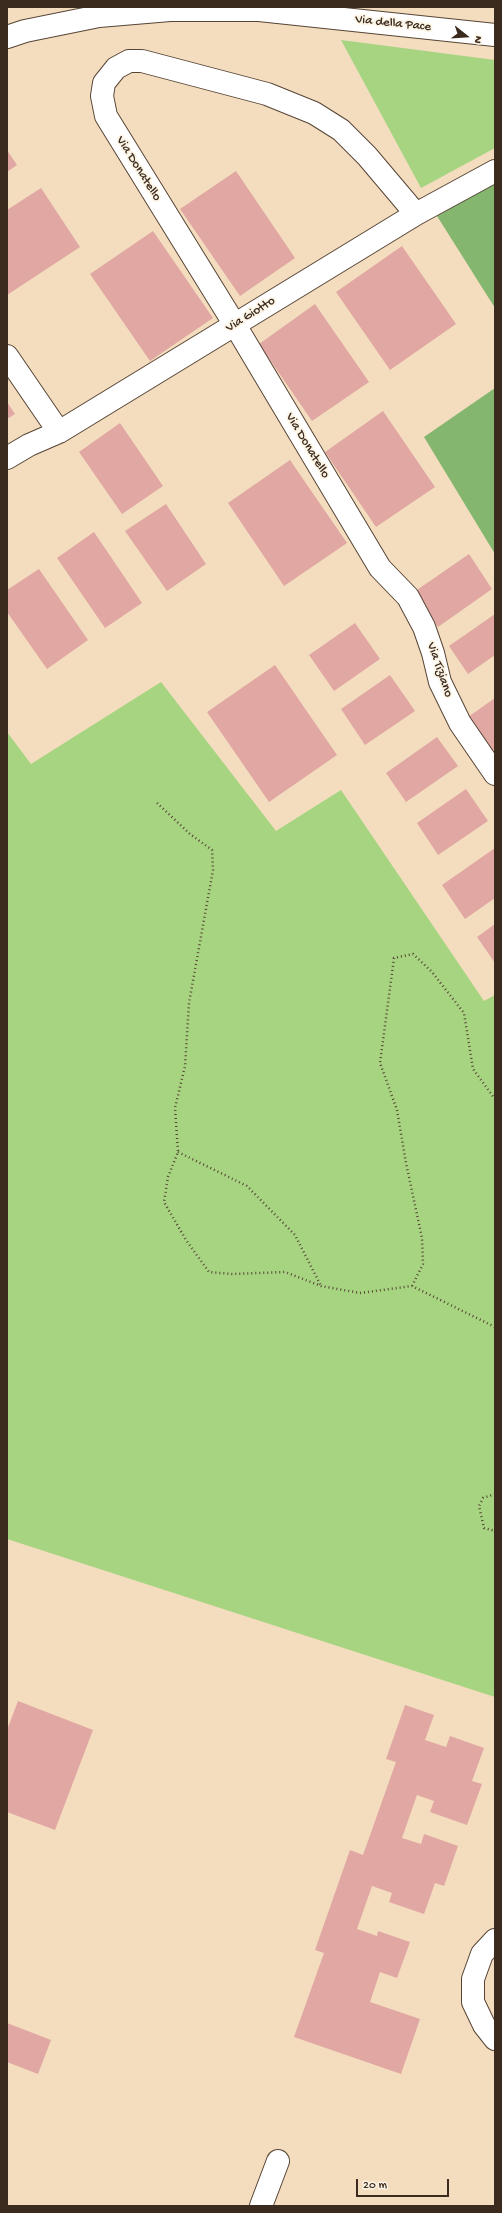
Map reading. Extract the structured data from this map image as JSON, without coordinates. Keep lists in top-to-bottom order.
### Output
{
  "streets": {
    "street": [
      "Via della Pace",
      "Via Donatello",
      "Via Giotto",
      "Via Tiziano"
    ]
  },
  "crossings": [
    ["Via Donatello", "Via Giotto"],
    ["Via Donatello", "Via Tiziano"]
  ],
  "scale_bar": "20 m",
  "north": "right"
}
